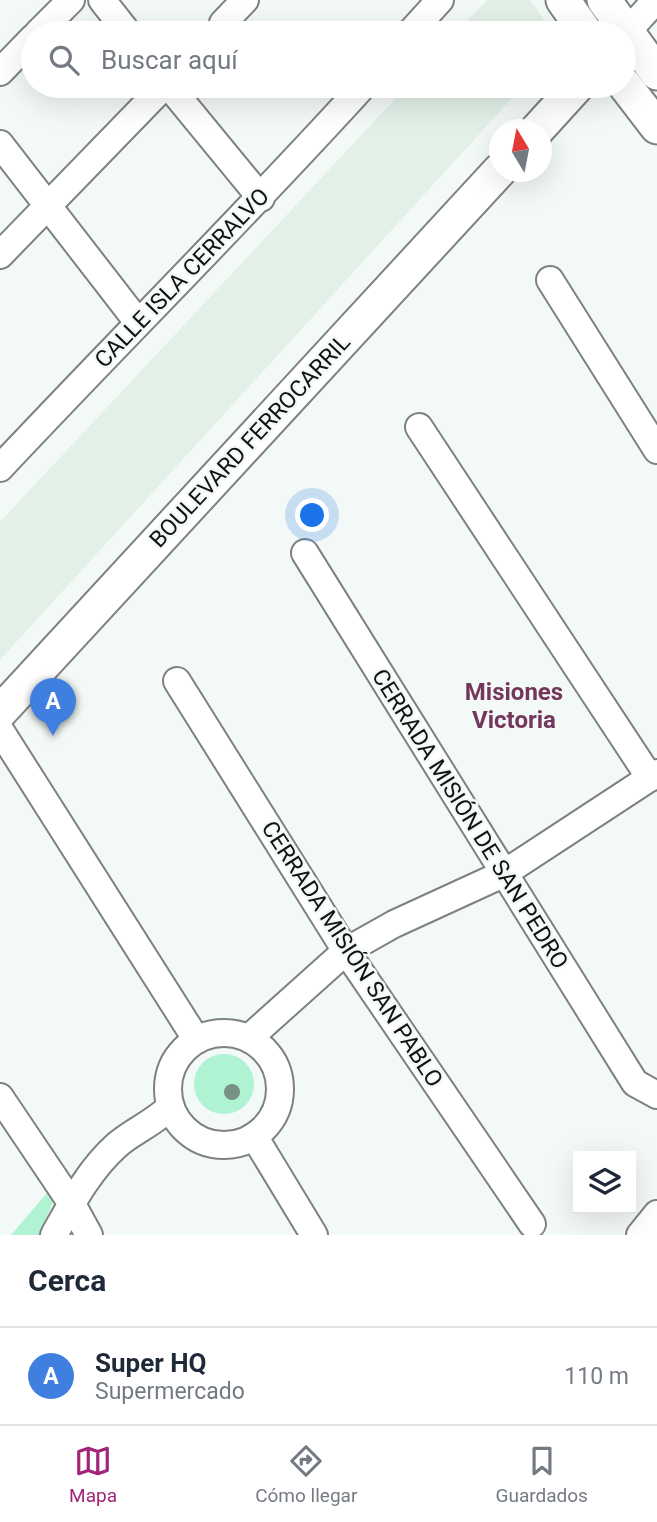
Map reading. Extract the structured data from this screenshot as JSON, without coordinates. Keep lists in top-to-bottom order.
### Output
{
  "streets": {
    "main road": ["BOULEVARD FERROCARRIL"],
    "street": ["CALLE ISLA CERRALVO", "CERRADA MISIÓN DE SAN PEDRO", "CERRADA MISIÓN SAN PABLO"]
  },
  "districts": ["Misiones Victoria"],
  "north": "top",
  "page": {
    "search": "Buscar aquí",
    "pins": "A",
    "heading": "Cerca",
    "list": [
      {
        "mark": "A",
        "name": "Super HQ",
        "note": "Supermercado",
        "value": "110 m"
      }
    ],
    "nav": ["Mapa", "Cómo llegar", "Guardados"]
  }
}
